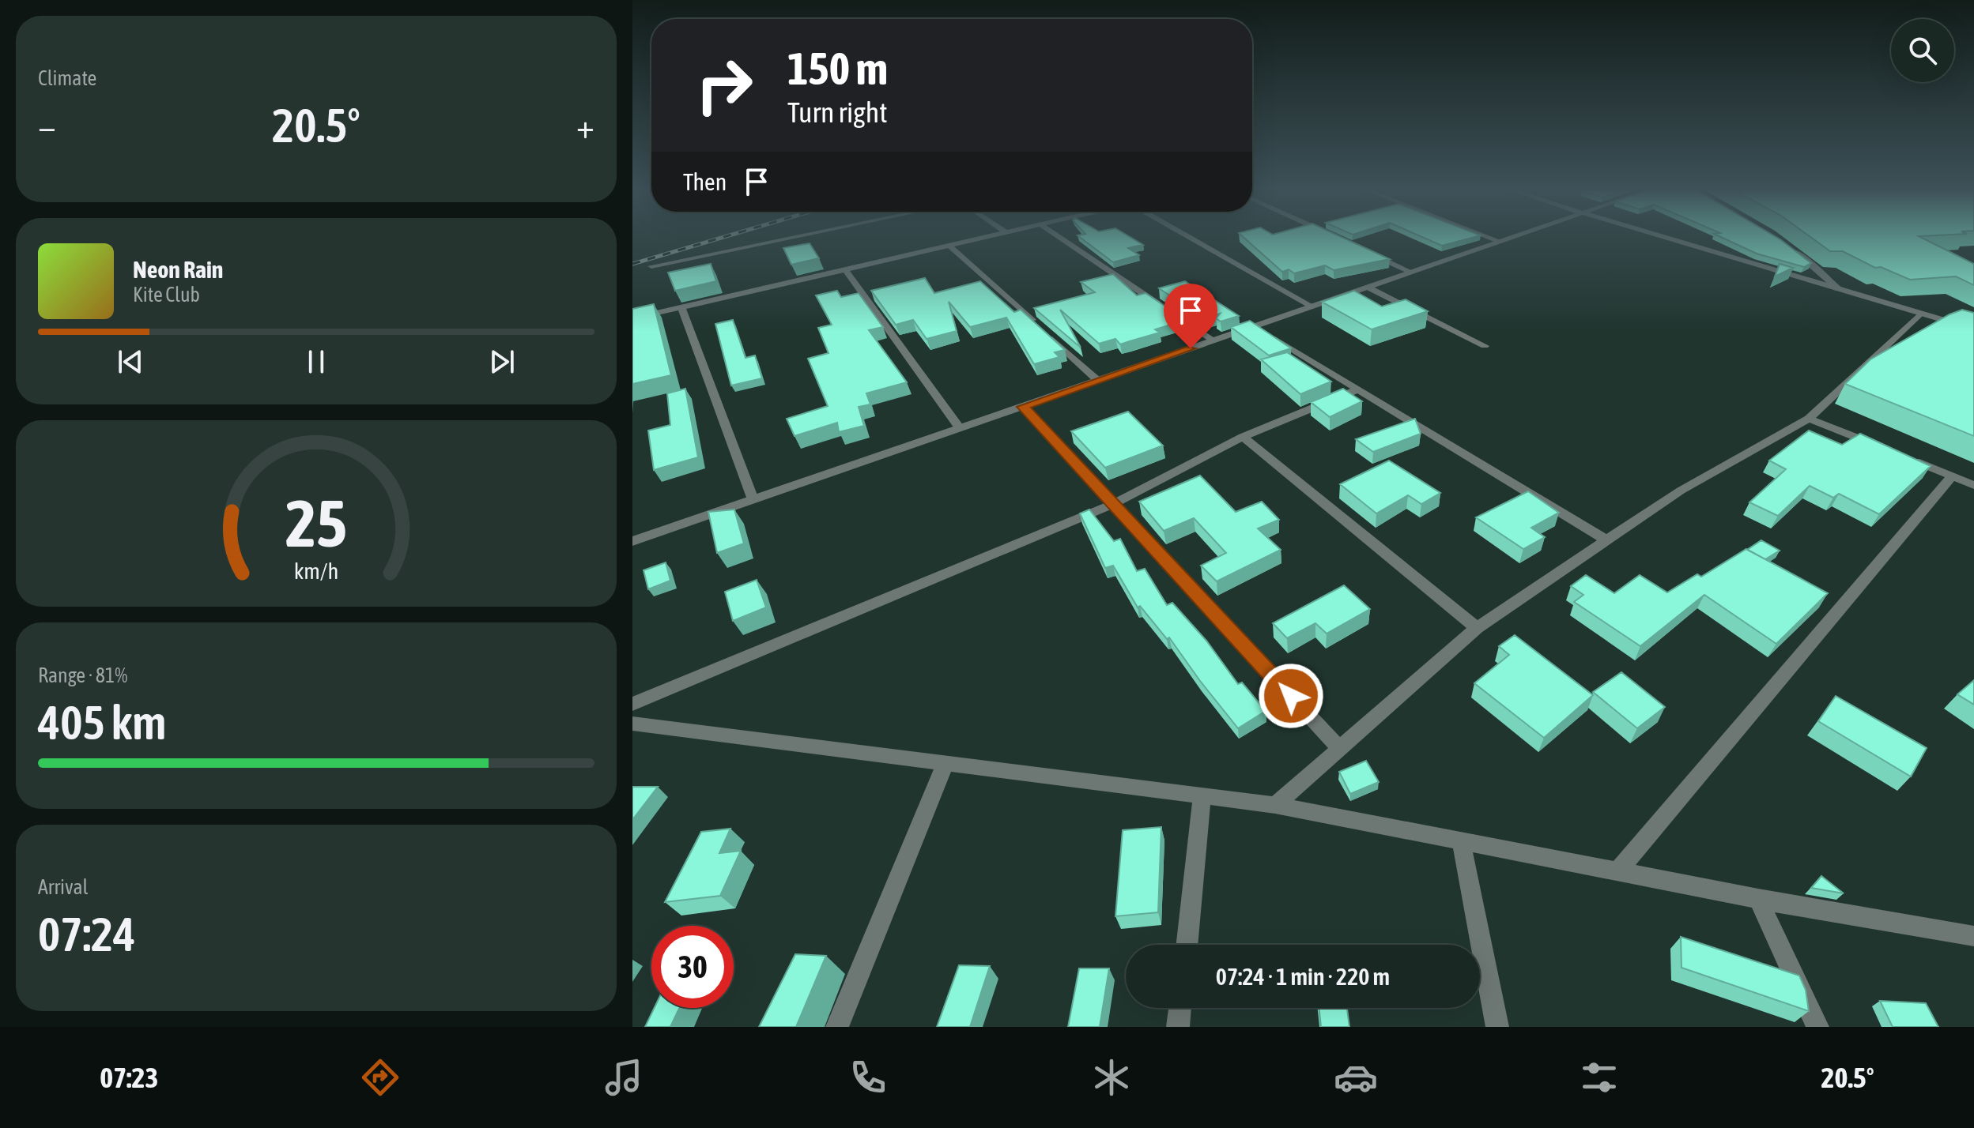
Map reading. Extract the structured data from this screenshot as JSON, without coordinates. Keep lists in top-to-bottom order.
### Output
{
  "page": {
    "tile": [
      "Climate",
      ["Range · 81%", "405 km"],
      ["Arrival", "07:24"]
    ],
    "turn": ["150 m", "Turn right"],
    "heat": ["−", "20.5°", "+"],
    "then": "Then",
    "song": ["Neon Rain", "Kite Club"],
    "limit": "30",
    "trip": "07:24 · 1 min · 220 m",
    "tabs": ["07:23", "20.5°"],
    "gauge": ["25", "km/h"]
  }
}
